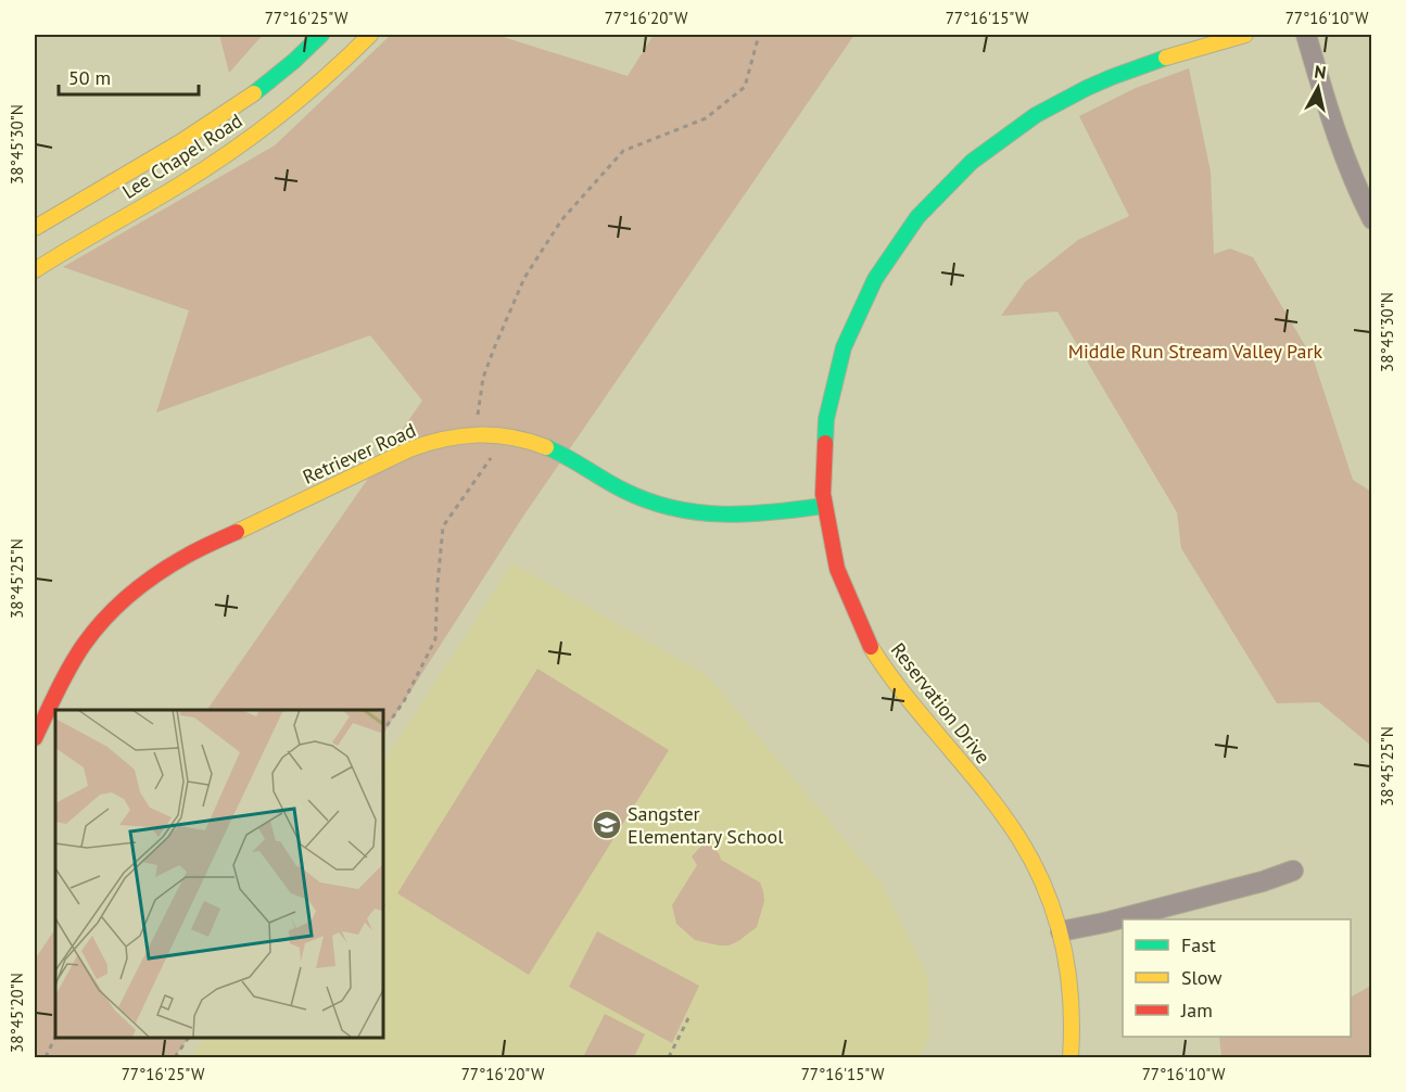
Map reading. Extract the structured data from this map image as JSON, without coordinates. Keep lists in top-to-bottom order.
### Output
{
  "streets": {
    "street": ["Lee Chapel Road", "Retriever Road", "Reservation Drive"]
  },
  "crossings": [
    ["Retriever Road", "Reservation Drive"]
  ],
  "parks": ["Middle Run Stream Valley Park"],
  "places": {
    "school or university": ["Sangster Elementary School"]
  },
  "legend": ["Fast", "Slow", "Jam"],
  "scale_bar": "50 m",
  "north": "top",
  "coordinates": [
    "77°16'25\"W",
    "77°16'20\"W",
    "77°16'15\"W",
    "77°16'10\"W",
    "38°45'30\"N",
    "38°45'25\"N",
    "38°45'20\"N"
  ]
}
